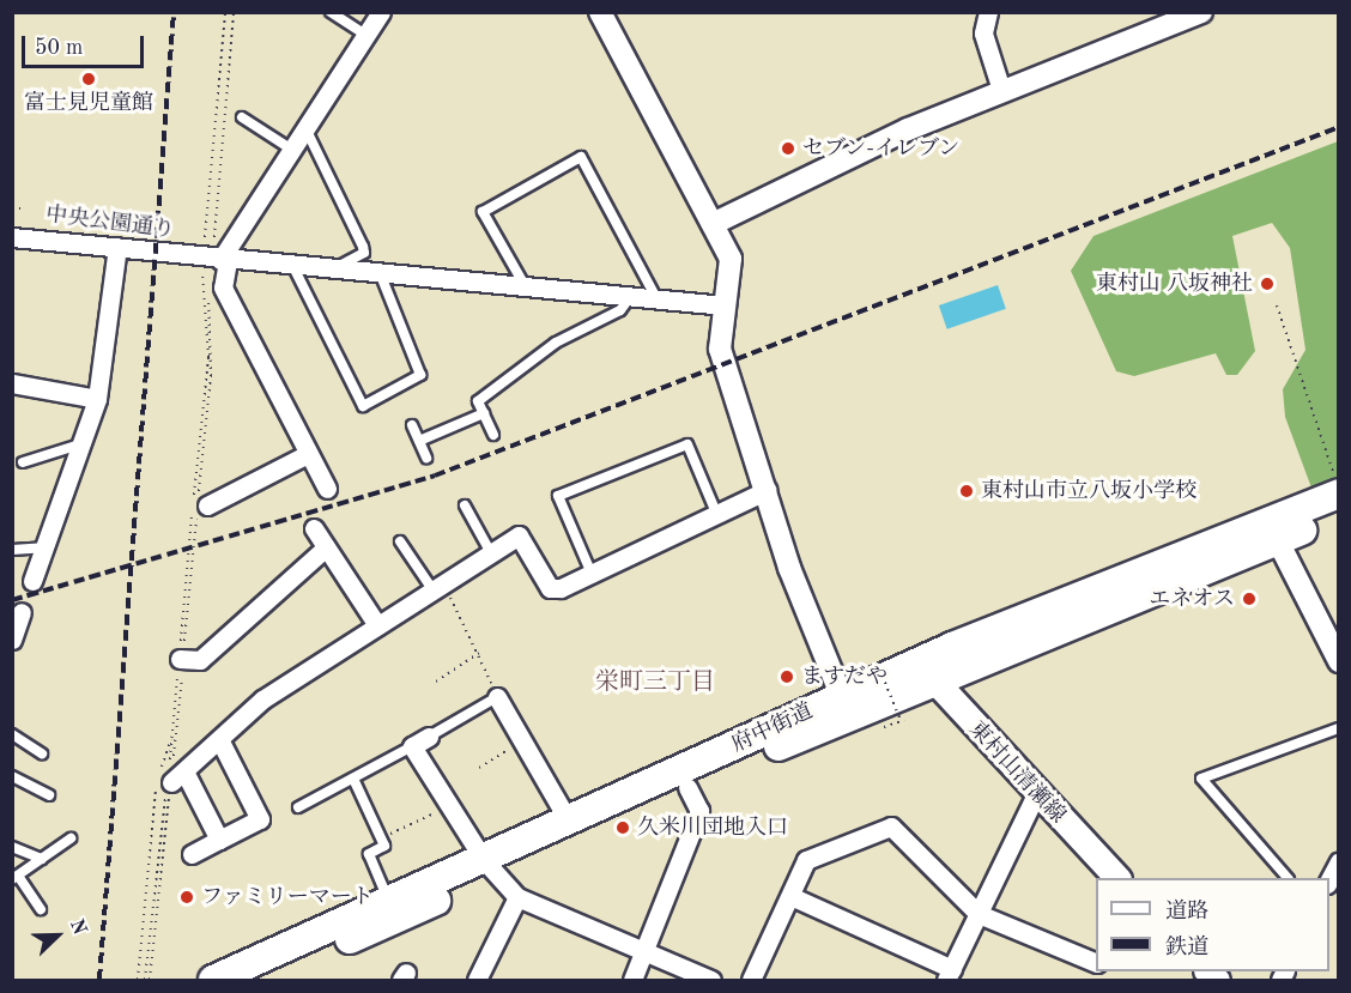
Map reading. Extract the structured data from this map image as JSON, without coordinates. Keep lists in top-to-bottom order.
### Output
{
  "streets": {
    "main road": ["府中街道", "東村山清瀬線"],
    "street": ["中央公園通り"]
  },
  "crossings": [
    ["府中街道", "東村山清瀬線"]
  ],
  "districts": ["栄町三丁目"],
  "places": [
    "富士見児童館",
    "セブン-イレブン",
    "東村山 八坂神社",
    "東村山市立八坂小学校",
    "エネオス",
    "ますだや",
    "久米川団地入口",
    "ファミリーマート"
  ],
  "legend": ["道路", "鉄道"],
  "scale_bar": "50 m",
  "north": "top right"
}
